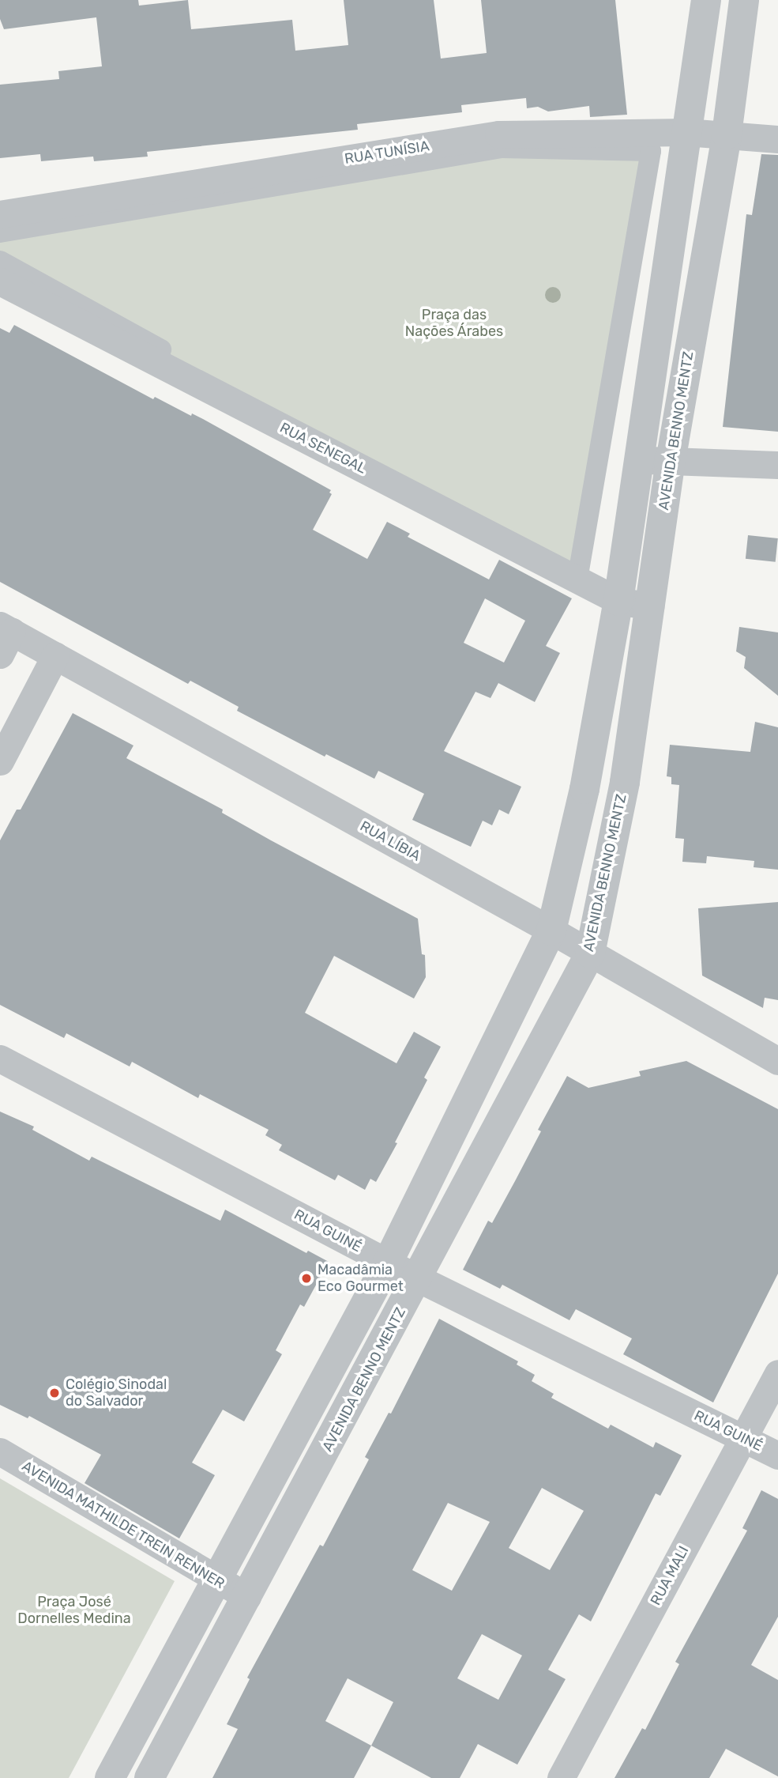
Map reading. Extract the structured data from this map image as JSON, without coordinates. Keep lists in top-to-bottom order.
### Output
{
  "streets": {
    "street": [
      "RUA TUNÍSIA",
      "AVENIDA BENNO MENTZ",
      "RUA SENEGAL",
      "RUA LÍBIA",
      "RUA GUINÉ",
      "AVENIDA MATHILDE TREIN RENNER",
      "RUA MALI"
    ]
  },
  "crossings": [
    ["RUA TUNÍSIA", "AVENIDA BENNO MENTZ"],
    ["AVENIDA BENNO MENTZ", "RUA SENEGAL"],
    ["AVENIDA BENNO MENTZ", "RUA LÍBIA"],
    ["AVENIDA BENNO MENTZ", "RUA GUINÉ"],
    ["AVENIDA BENNO MENTZ", "AVENIDA MATHILDE TREIN RENNER"],
    ["RUA GUINÉ", "RUA MALI"]
  ],
  "parks": ["Praça das Nações Árabes", "Praça José Dornelles Medina"],
  "places": ["Macadâmia Eco Gourmet", "Colégio Sinodal do Salvador"]
}
